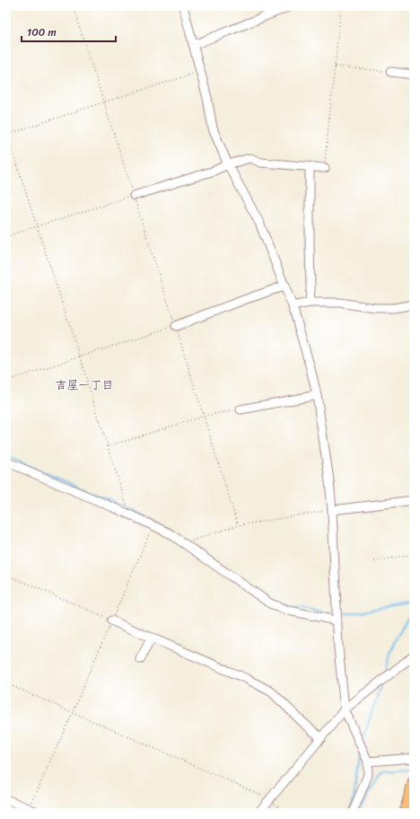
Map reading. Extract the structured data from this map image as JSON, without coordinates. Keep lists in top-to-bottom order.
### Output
{
  "districts": ["吉屋一丁目"],
  "scale_bar": "100 m"
}
